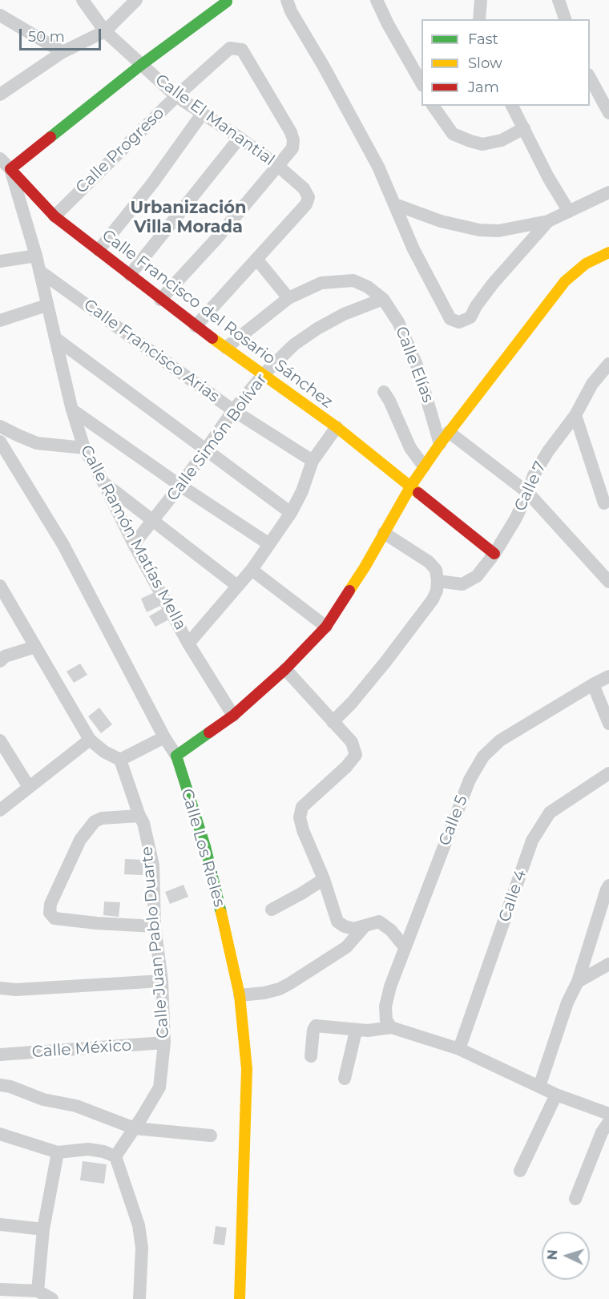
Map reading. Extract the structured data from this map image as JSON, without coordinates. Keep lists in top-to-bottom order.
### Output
{
  "streets": {
    "street": [
      "Calle El Manantial",
      "Calle Progreso",
      "Calle Francisco del Rosario Sánchez",
      "Calle Francisco Arias",
      "Calle Elías",
      "Calle Simón Bolívar",
      "Calle 7",
      "Calle Ramón Matías Mella",
      "Calle 5",
      "Calle Los Rieles",
      "Calle 4",
      "Calle Juan Pablo Duarte",
      "Calle México"
    ]
  },
  "crossings": [
    ["Calle El Manantial", "Calle Progreso"],
    ["Calle Progreso", "Calle Francisco del Rosario Sánchez"],
    ["Calle Francisco del Rosario Sánchez", "Calle Elías"],
    ["Calle Francisco del Rosario Sánchez", "Calle Simón Bolívar"],
    ["Calle Francisco del Rosario Sánchez", "Calle 7"],
    ["Calle Francisco del Rosario Sánchez", "Calle Ramón Matías Mella"],
    ["Calle Francisco Arias", "Calle Simón Bolívar"],
    ["Calle Francisco Arias", "Calle Ramón Matías Mella"],
    ["Calle Elías", "Calle Simón Bolívar"],
    ["Calle Simón Bolívar", "Calle Ramón Matías Mella"],
    ["Calle Juan Pablo Duarte", "Calle México"]
  ],
  "districts": ["Urbanización Villa Morada"],
  "legend": ["Fast", "Slow", "Jam"],
  "scale_bar": "50 m",
  "north": "left"
}
